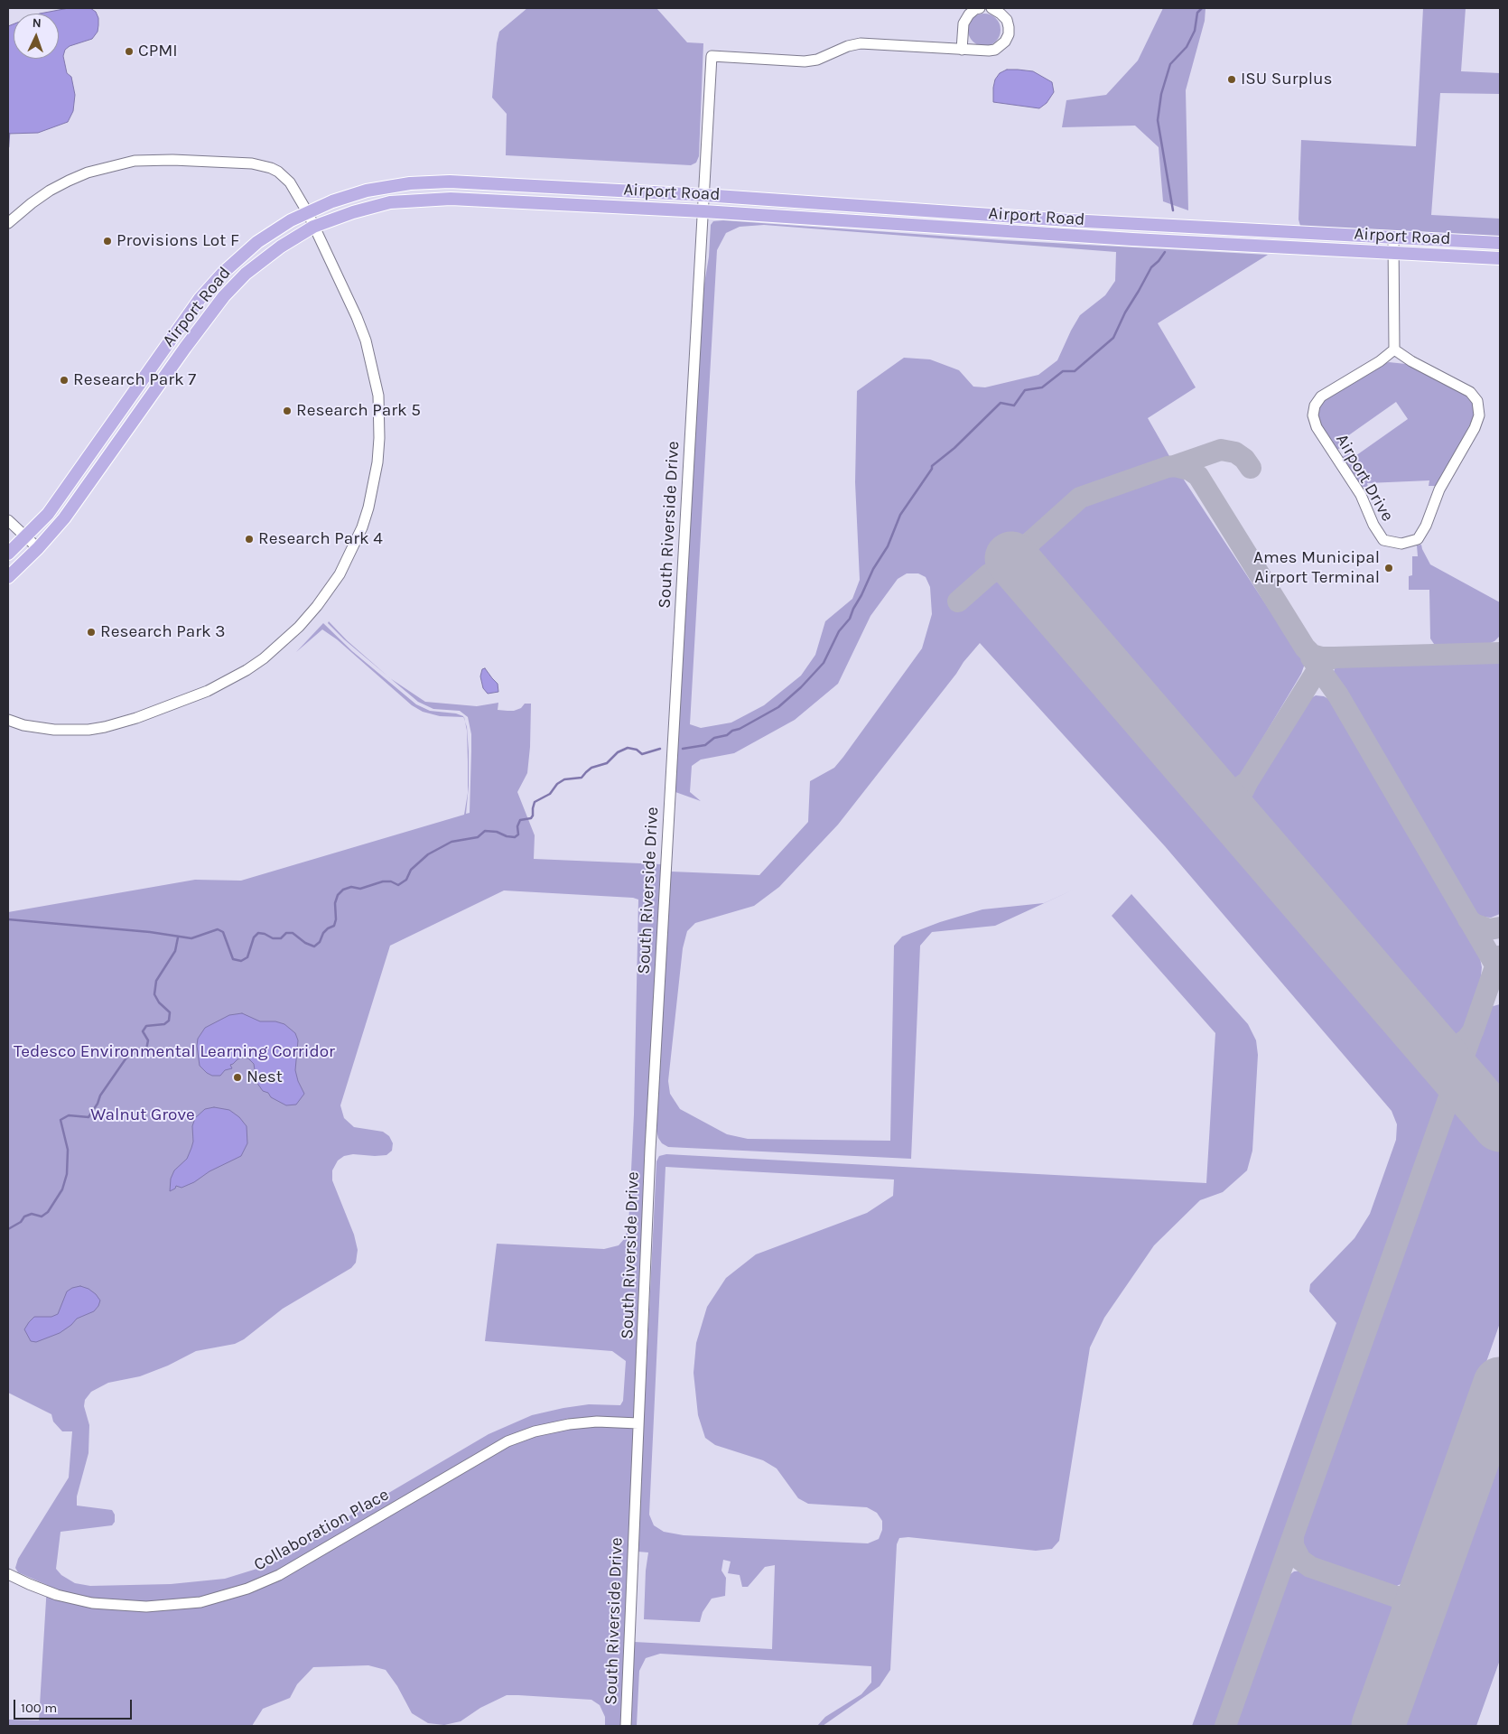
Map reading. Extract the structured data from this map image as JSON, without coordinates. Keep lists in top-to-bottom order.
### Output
{
  "streets": {
    "main road": ["Airport Road"],
    "street": ["Airport Drive", "South Riverside Drive", "Collaboration Place"]
  },
  "crossings": [
    ["Airport Road", "South Riverside Drive"],
    ["South Riverside Drive", "Collaboration Place"]
  ],
  "parks": ["Tedesco Environmental Learning Corridor", "Walnut Grove"],
  "places": [
    "CPMI",
    "ISU Surplus",
    "Provisions Lot F",
    "Research Park 7",
    "Research Park 5",
    "Research Park 4",
    "Ames Municipal Airport Terminal",
    "Research Park 3",
    "Nest"
  ],
  "scale_bar": "100 m",
  "north": "top"
}
